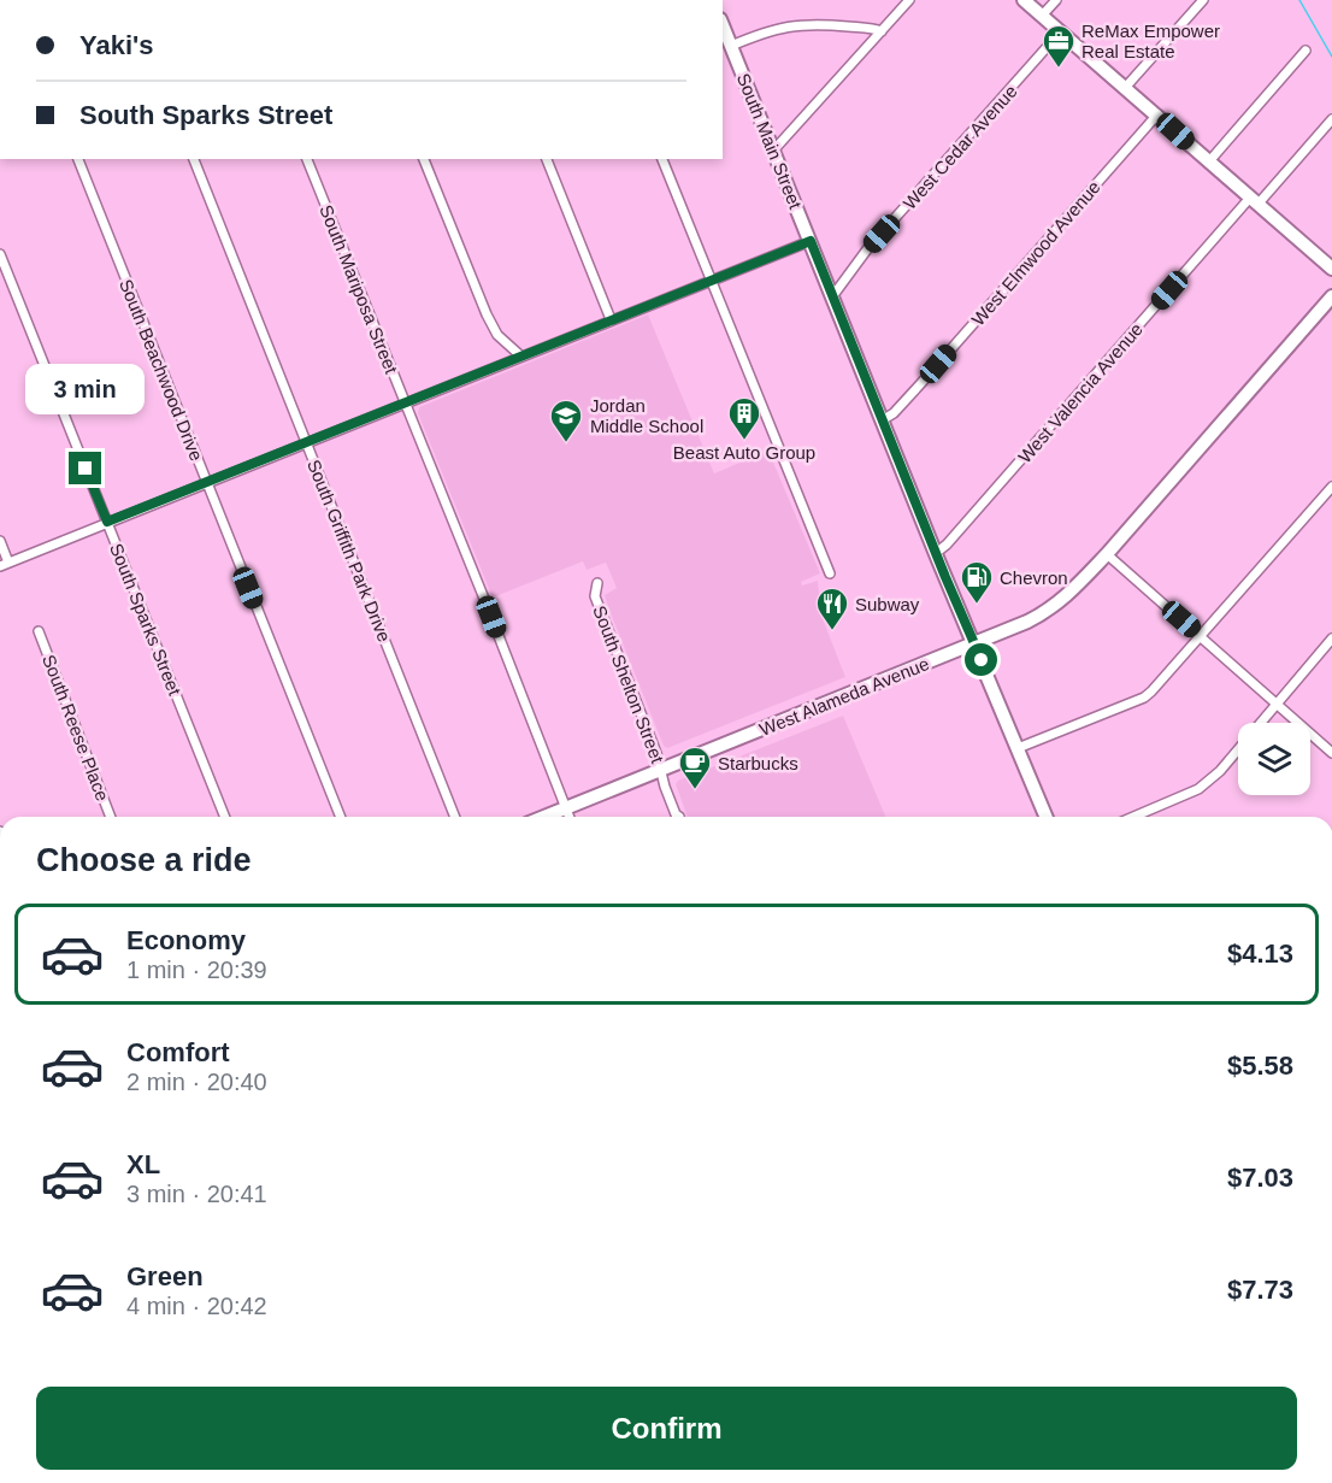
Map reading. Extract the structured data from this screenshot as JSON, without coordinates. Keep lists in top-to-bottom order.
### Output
{
  "streets": {
    "main road": ["South Main Street", "West Alameda Avenue"],
    "street": [
      "West Cedar Avenue",
      "West Elmwood Avenue",
      "South Mariposa Street",
      "South Beachwood Drive",
      "West Valencia Avenue",
      "South Griffith Park Drive",
      "South Sparks Street",
      "South Shelton Street",
      "South Reese Place"
    ]
  },
  "crossings": [
    ["South Main Street", "West Cedar Avenue"],
    ["South Main Street", "West Elmwood Avenue"],
    ["South Main Street", "West Valencia Avenue"],
    ["South Main Street", "West Alameda Avenue"],
    ["South Mariposa Street", "West Alameda Avenue"],
    ["South Shelton Street", "West Alameda Avenue"]
  ],
  "places": {
    "office": ["ReMax Empower Real Estate"],
    "building": ["Beast Auto Group"],
    "school or university": ["Jordan Middle School"],
    "fuel station": ["Chevron"],
    "restaurant": ["Subway"],
    "cafe": ["Starbucks"]
  },
  "page": {
    "banner": ["Yaki's", "South Sparks Street"],
    "bubble": "3 min",
    "heading": "Choose a ride",
    "list": [
      {
        "name": "Economy",
        "note": "1 min · 20:39",
        "value": "$4.13"
      },
      {
        "name": "Comfort",
        "note": "2 min · 20:40",
        "value": "$5.58"
      },
      {
        "name": "XL",
        "note": "3 min · 20:41",
        "value": "$7.03"
      },
      {
        "name": "Green",
        "note": "4 min · 20:42",
        "value": "$7.73"
      }
    ],
    "buttons": "Confirm"
  }
}
